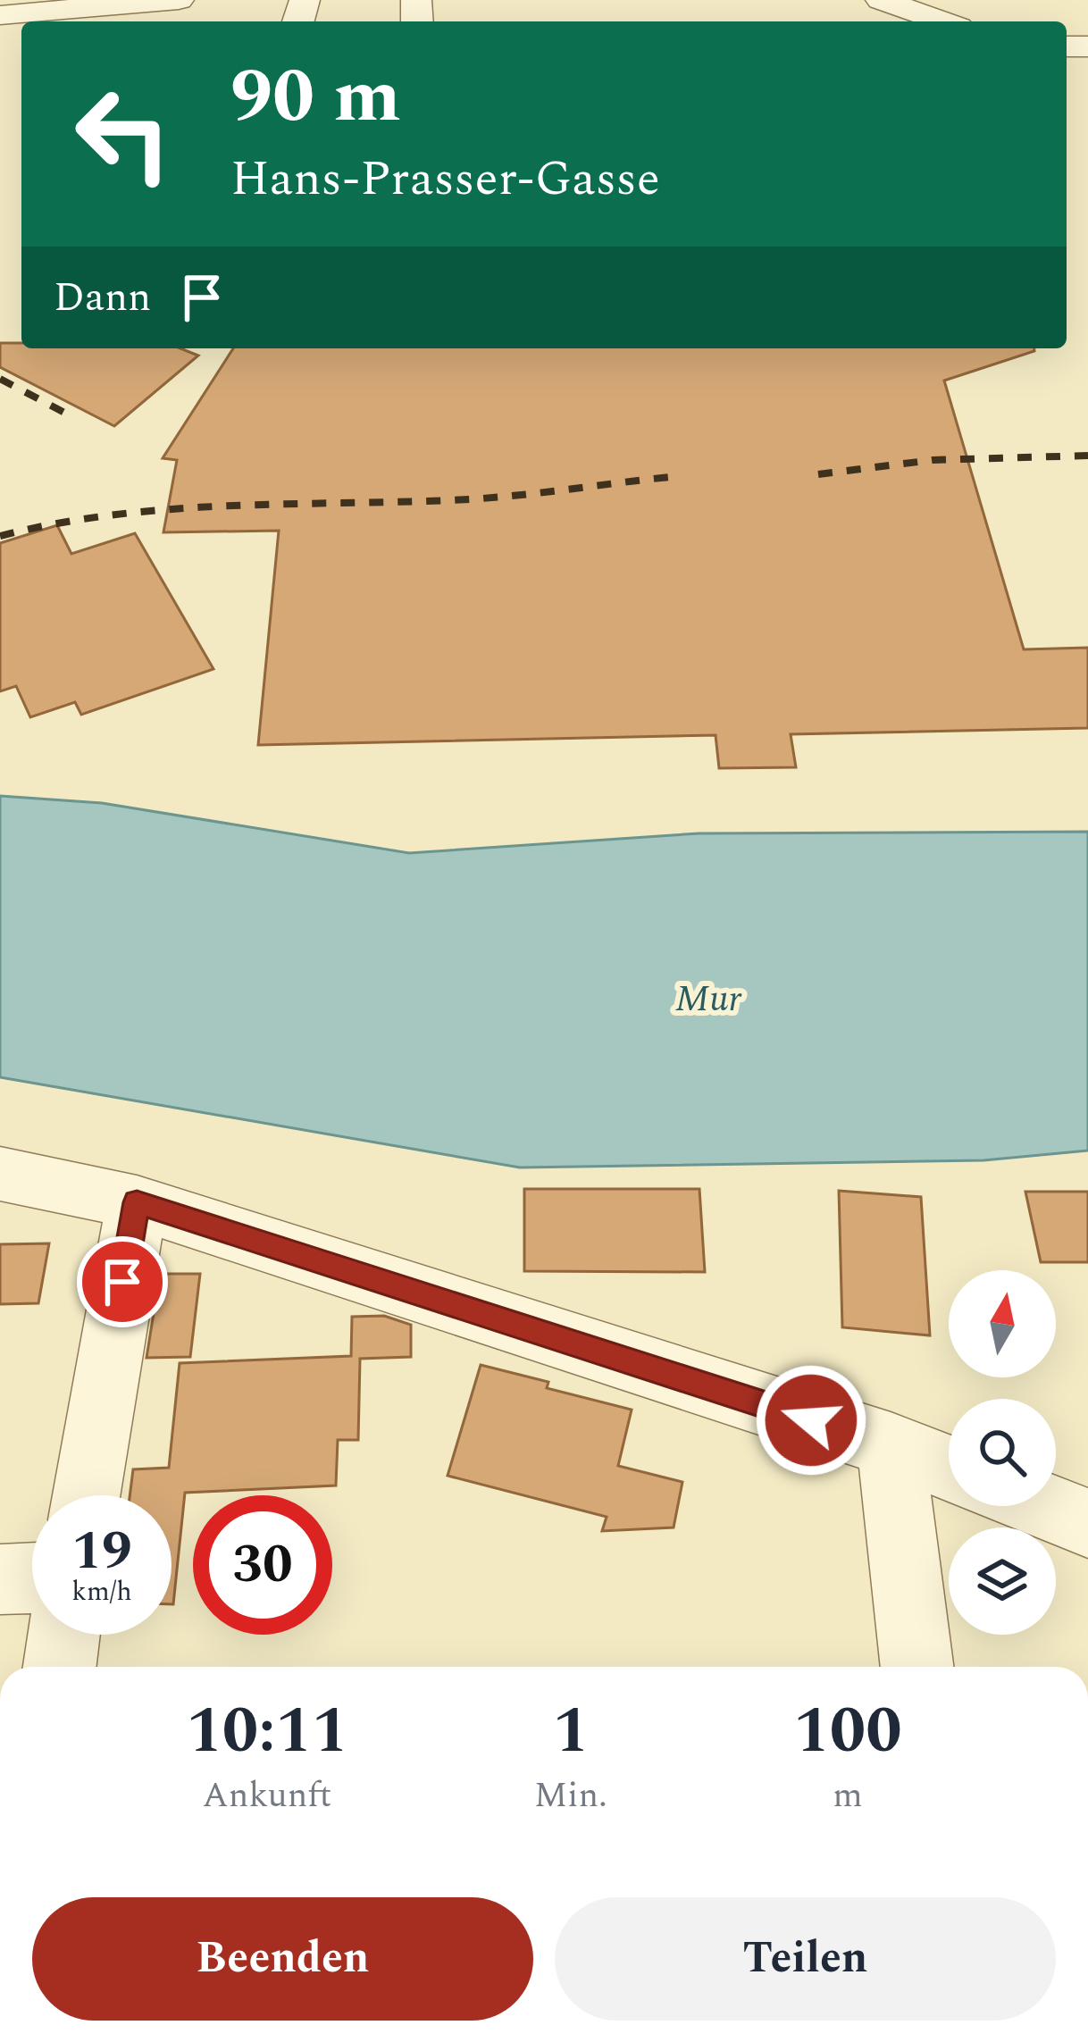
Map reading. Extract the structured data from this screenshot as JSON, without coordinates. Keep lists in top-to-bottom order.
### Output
{
  "water": ["Mur"],
  "north": "top",
  "page": {
    "turn": ["90 m", "Hans-Prasser-Gasse"],
    "then": "Dann",
    "speed": "19 km/h",
    "limit": "30",
    "eta": [
      "10:11",
      "Ankunft",
      "1",
      "Min.",
      "100",
      "m"
    ],
    "buttons": ["Beenden", "Teilen"]
  }
}
